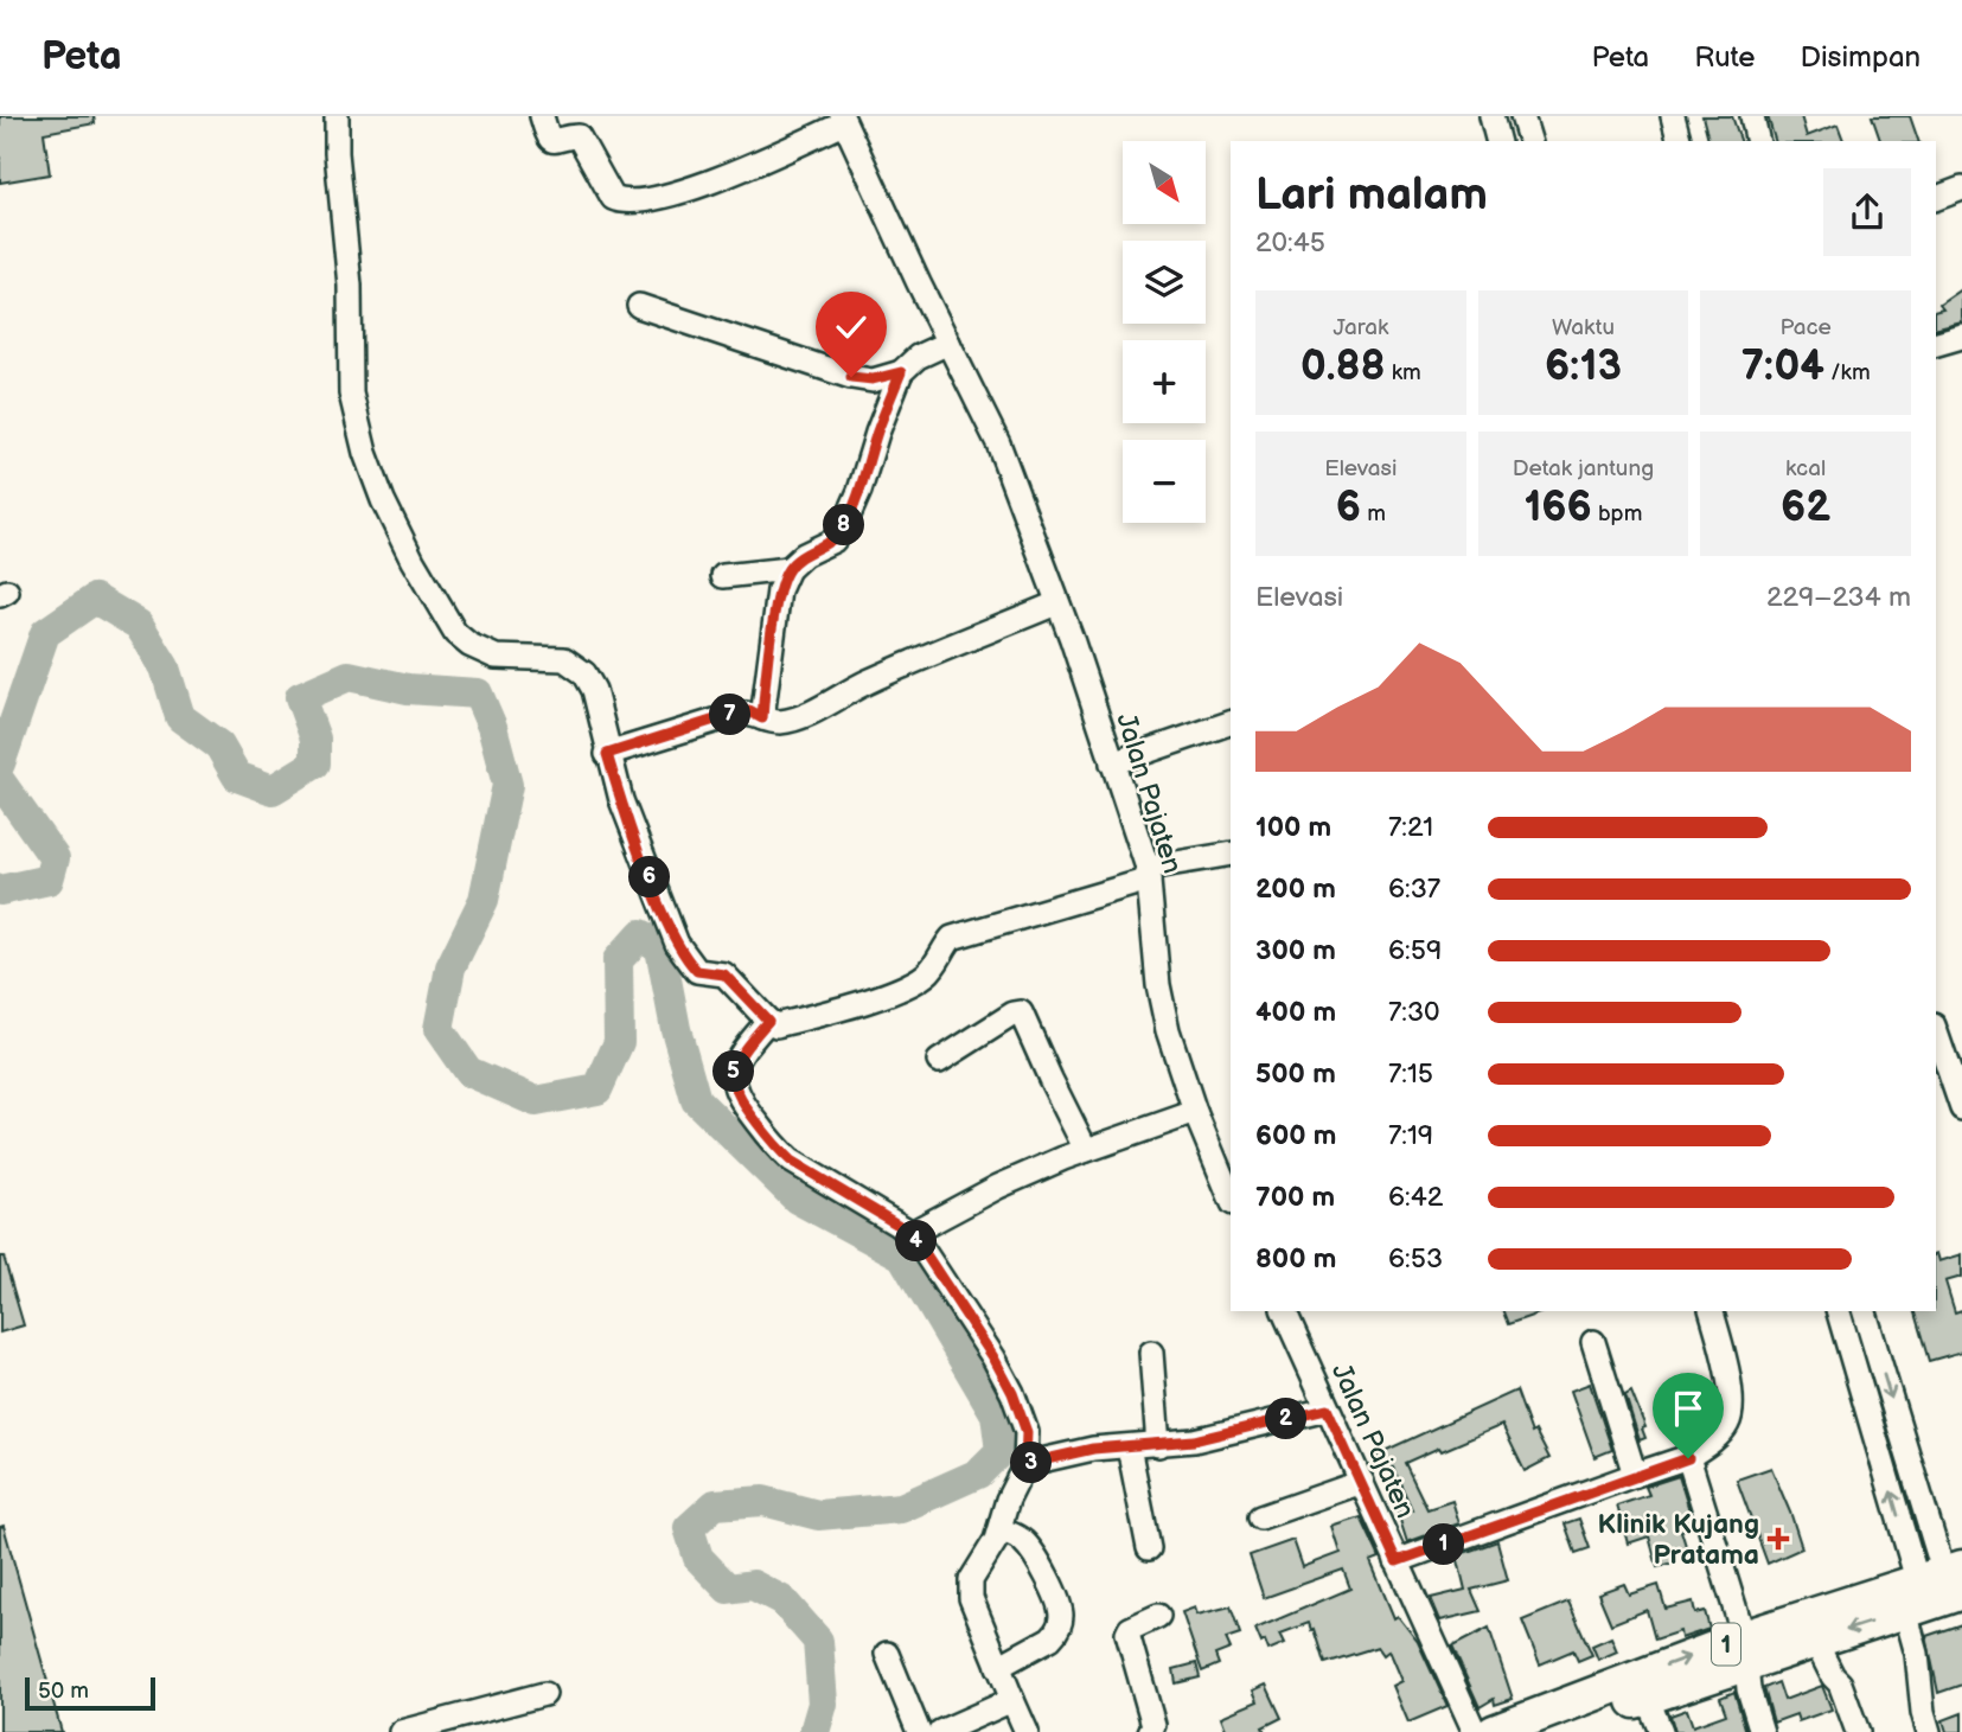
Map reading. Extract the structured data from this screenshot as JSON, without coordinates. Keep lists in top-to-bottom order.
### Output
{
  "streets": {
    "highway": ["1"],
    "street": ["Jalan Pajaten"]
  },
  "places": {
    "health": ["Klinik Kujang Pratama"]
  },
  "scale_bar": "50 m",
  "north": "bottom right",
  "page": {
    "header": "Peta",
    "nav": ["Peta", "Rute", "Disimpan"],
    "map_buttons": ["+", "−"],
    "heading": ["Lari malam", "20:45"],
    "stats": [
      ["Jarak", "0.88 km"],
      ["Waktu", "6:13"],
      ["Pace", "7:04 /km"],
      ["Elevasi", "6 m"],
      ["Detak jantung", "166 bpm"],
      ["kcal", "62"]
    ],
    "pins": [
      "8",
      "7",
      "6",
      "5",
      "4",
      "2",
      "3",
      "1"
    ],
    "chart": ["Elevasi", "229–234 m"],
    "list": [
      {
        "name": "100 m",
        "note": "7:21"
      },
      {
        "name": "200 m",
        "note": "6:37"
      },
      {
        "name": "300 m",
        "note": "6:59"
      },
      {
        "name": "400 m",
        "note": "7:30"
      },
      {
        "name": "500 m",
        "note": "7:15"
      },
      {
        "name": "600 m",
        "note": "7:19"
      },
      {
        "name": "700 m",
        "note": "6:42"
      },
      {
        "name": "800 m",
        "note": "6:53"
      }
    ],
    "scale": "50 m"
  }
}
